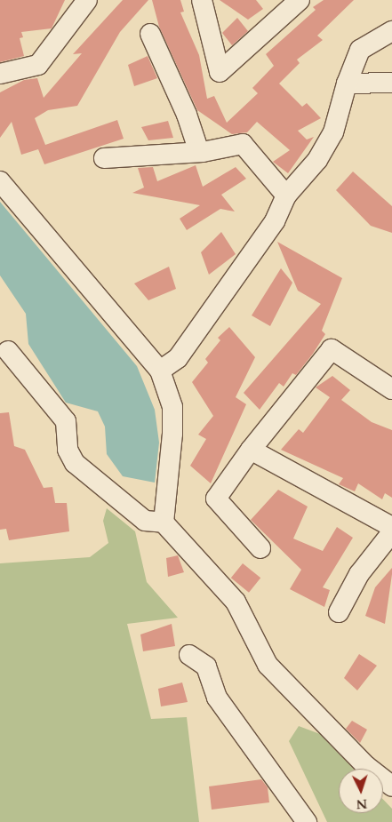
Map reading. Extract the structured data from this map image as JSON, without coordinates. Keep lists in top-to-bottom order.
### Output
{
  "north": "bottom"
}
